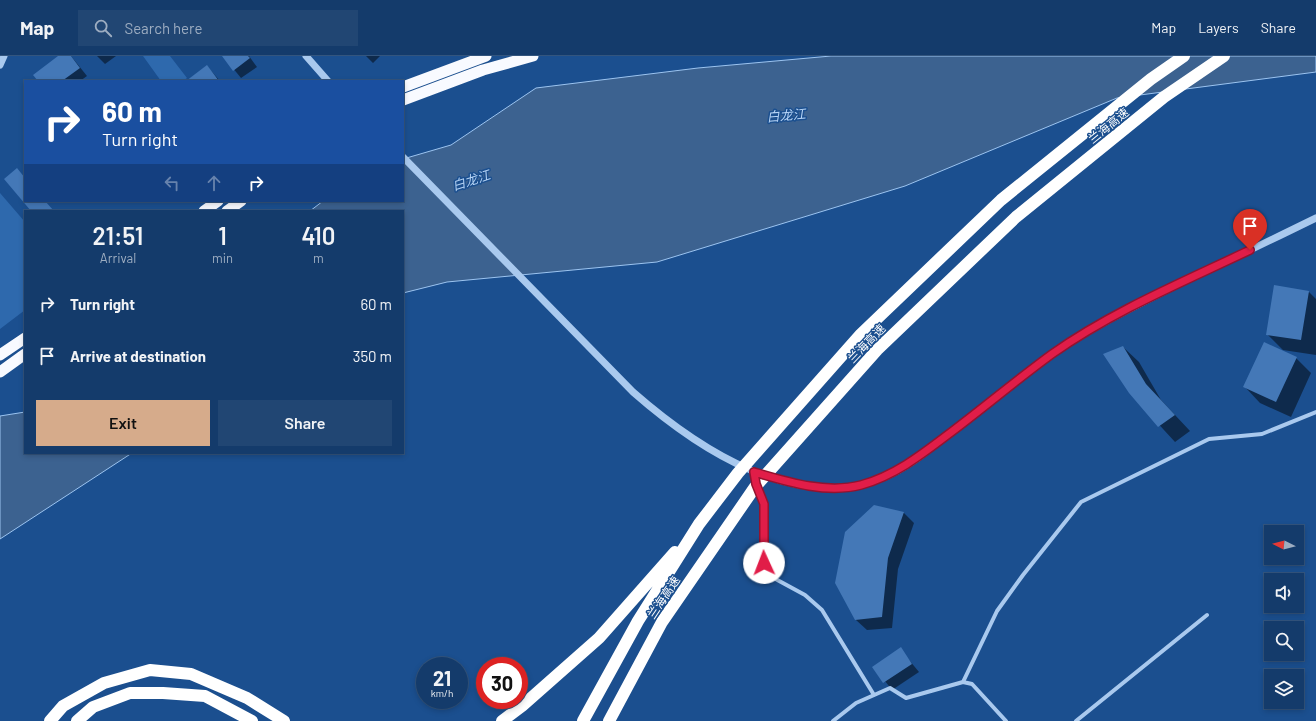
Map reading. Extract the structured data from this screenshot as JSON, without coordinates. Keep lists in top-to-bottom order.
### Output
{
  "streets": {
    "highway": ["兰海高速"]
  },
  "water": ["白龙江"],
  "north": "left",
  "page": {
    "header": "Map",
    "search": "Search here",
    "nav": ["Map", "Layers", "Share"],
    "turn": ["60 m", "Turn right"],
    "eta": [
      "21:51",
      "Arrival",
      "1",
      "min",
      "410",
      "m"
    ],
    "list": [
      {
        "name": "Turn right",
        "value": "60 m"
      },
      {
        "name": "Arrive at destination",
        "value": "350 m"
      }
    ],
    "buttons": ["Exit", "Share"],
    "speed": "21 km/h",
    "limit": "30"
  }
}
